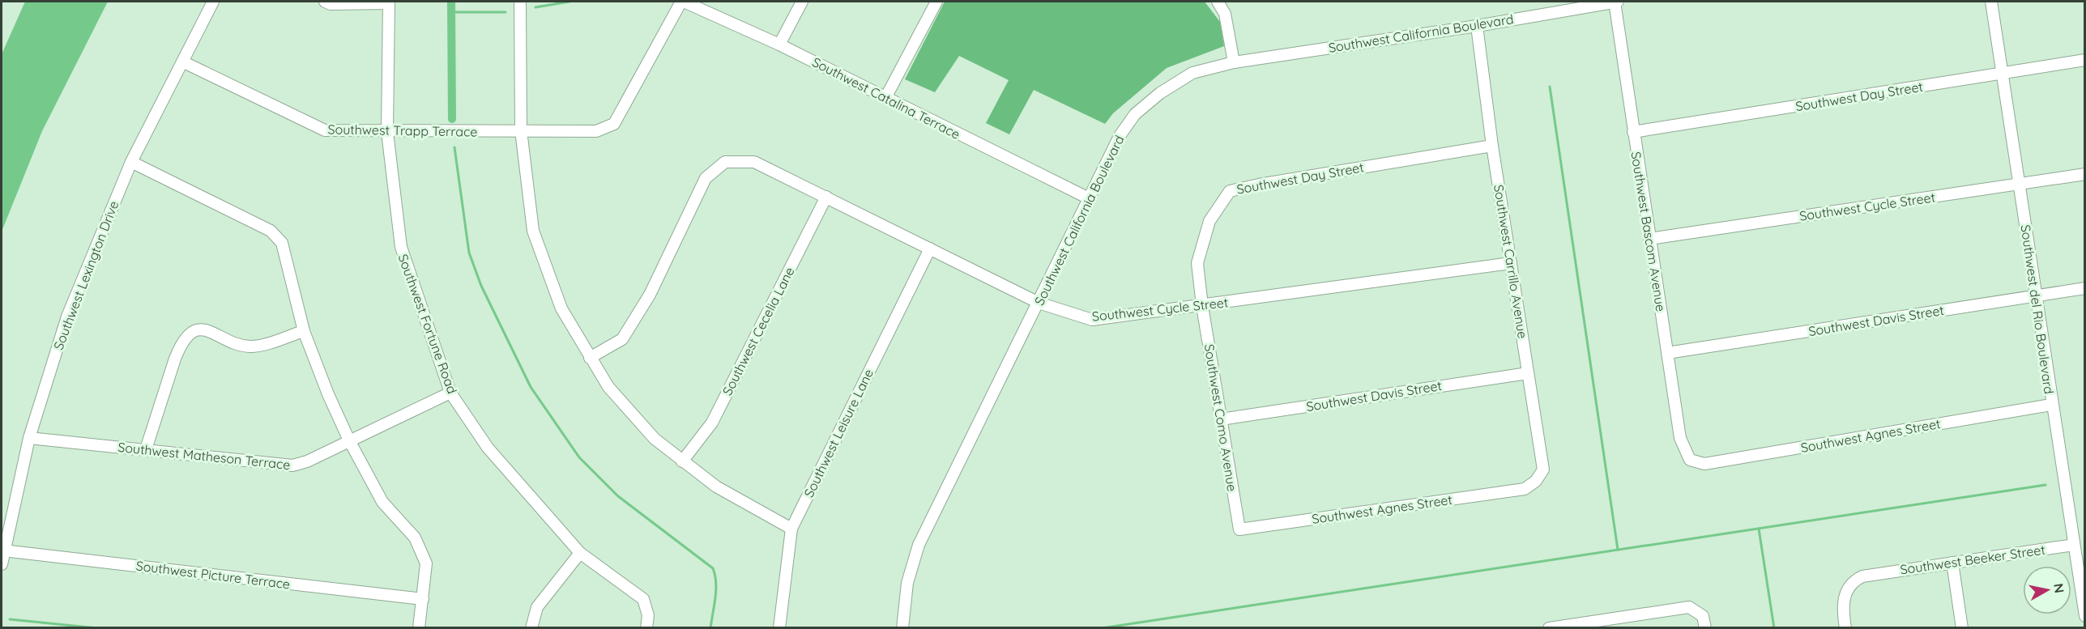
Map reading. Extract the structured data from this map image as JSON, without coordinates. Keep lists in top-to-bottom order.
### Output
{
  "streets": {
    "street": [
      "Southwest California Boulevard",
      "Southwest Day Street",
      "Southwest Catalina Terrace",
      "Southwest Trapp Terrace",
      "Southwest Cycle Street",
      "Southwest Bascom Avenue",
      "Southwest Carrillo Avenue",
      "Southwest Lexington Drive",
      "Southwest del Rio Boulevard",
      "Southwest Davis Street",
      "Southwest Fortune Road",
      "Southwest Cecelia Lane",
      "Southwest Como Avenue",
      "Southwest Leisure Lane",
      "Southwest Agnes Street",
      "Southwest Matheson Terrace",
      "Southwest Beeker Street",
      "Southwest Picture Terrace"
    ]
  },
  "crossings": [
    ["Southwest California Boulevard", "Southwest Catalina Terrace"],
    ["Southwest California Boulevard", "Southwest Cycle Street"],
    ["Southwest California Boulevard", "Southwest Bascom Avenue"],
    ["Southwest California Boulevard", "Southwest Carrillo Avenue"],
    ["Southwest Day Street", "Southwest Cycle Street"],
    ["Southwest Day Street", "Southwest Bascom Avenue"],
    ["Southwest Day Street", "Southwest Carrillo Avenue"],
    ["Southwest Day Street", "Southwest del Rio Boulevard"],
    ["Southwest Day Street", "Southwest Como Avenue"],
    ["Southwest Catalina Terrace", "Southwest Trapp Terrace"],
    ["Southwest Trapp Terrace", "Southwest Lexington Drive"],
    ["Southwest Trapp Terrace", "Southwest Fortune Road"],
    ["Southwest Cycle Street", "Southwest Bascom Avenue"],
    ["Southwest Cycle Street", "Southwest Carrillo Avenue"],
    ["Southwest Cycle Street", "Southwest del Rio Boulevard"],
    ["Southwest Cycle Street", "Southwest Cecelia Lane"],
    ["Southwest Cycle Street", "Southwest Como Avenue"],
    ["Southwest Cycle Street", "Southwest Leisure Lane"],
    ["Southwest Bascom Avenue", "Southwest Davis Street"],
    ["Southwest Bascom Avenue", "Southwest Agnes Street"],
    ["Southwest Carrillo Avenue", "Southwest Davis Street"],
    ["Southwest Carrillo Avenue", "Southwest Agnes Street"],
    ["Southwest Lexington Drive", "Southwest Matheson Terrace"],
    ["Southwest Lexington Drive", "Southwest Picture Terrace"],
    ["Southwest del Rio Boulevard", "Southwest Davis Street"],
    ["Southwest del Rio Boulevard", "Southwest Agnes Street"],
    ["Southwest del Rio Boulevard", "Southwest Beeker Street"],
    ["Southwest Davis Street", "Southwest Como Avenue"],
    ["Southwest Fortune Road", "Southwest Matheson Terrace"],
    ["Southwest Como Avenue", "Southwest Agnes Street"]
  ],
  "north": "right"
}
